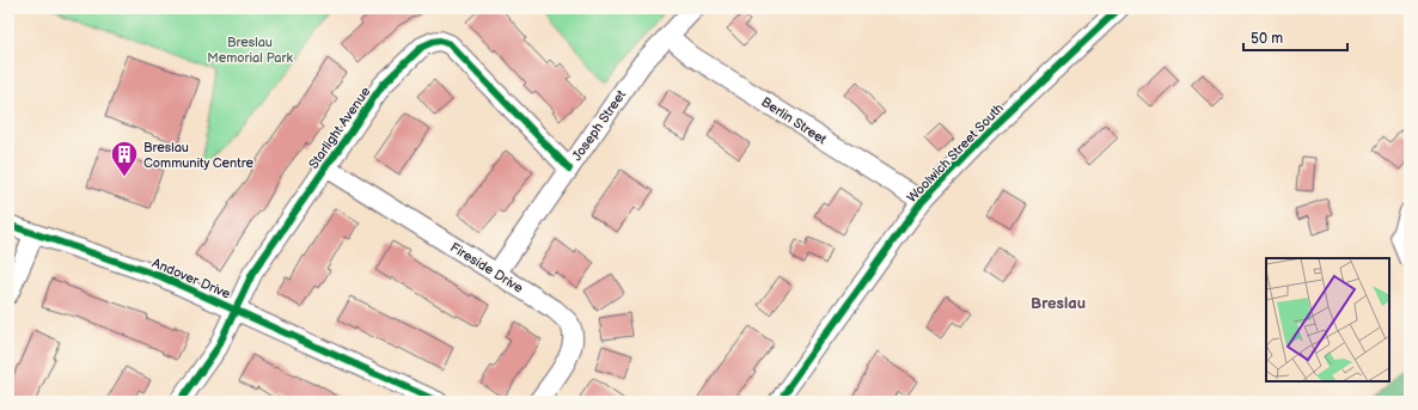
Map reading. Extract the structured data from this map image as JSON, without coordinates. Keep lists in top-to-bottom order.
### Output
{
  "streets": {
    "street": [
      "Berlin Street",
      "Joseph Street",
      "Starlight Avenue",
      "Woolwich Street South",
      "Fireside Drive",
      "Andover Drive"
    ]
  },
  "crossings": [
    ["Berlin Street", "Joseph Street"],
    ["Berlin Street", "Woolwich Street South"],
    ["Joseph Street", "Starlight Avenue"],
    ["Joseph Street", "Fireside Drive"],
    ["Starlight Avenue", "Fireside Drive"],
    ["Starlight Avenue", "Andover Drive"]
  ],
  "districts": ["Breslau"],
  "parks": ["Breslau Memorial Park"],
  "places": {
    "building": ["Breslau Community Centre"]
  },
  "scale_bar": "50 m"
}
